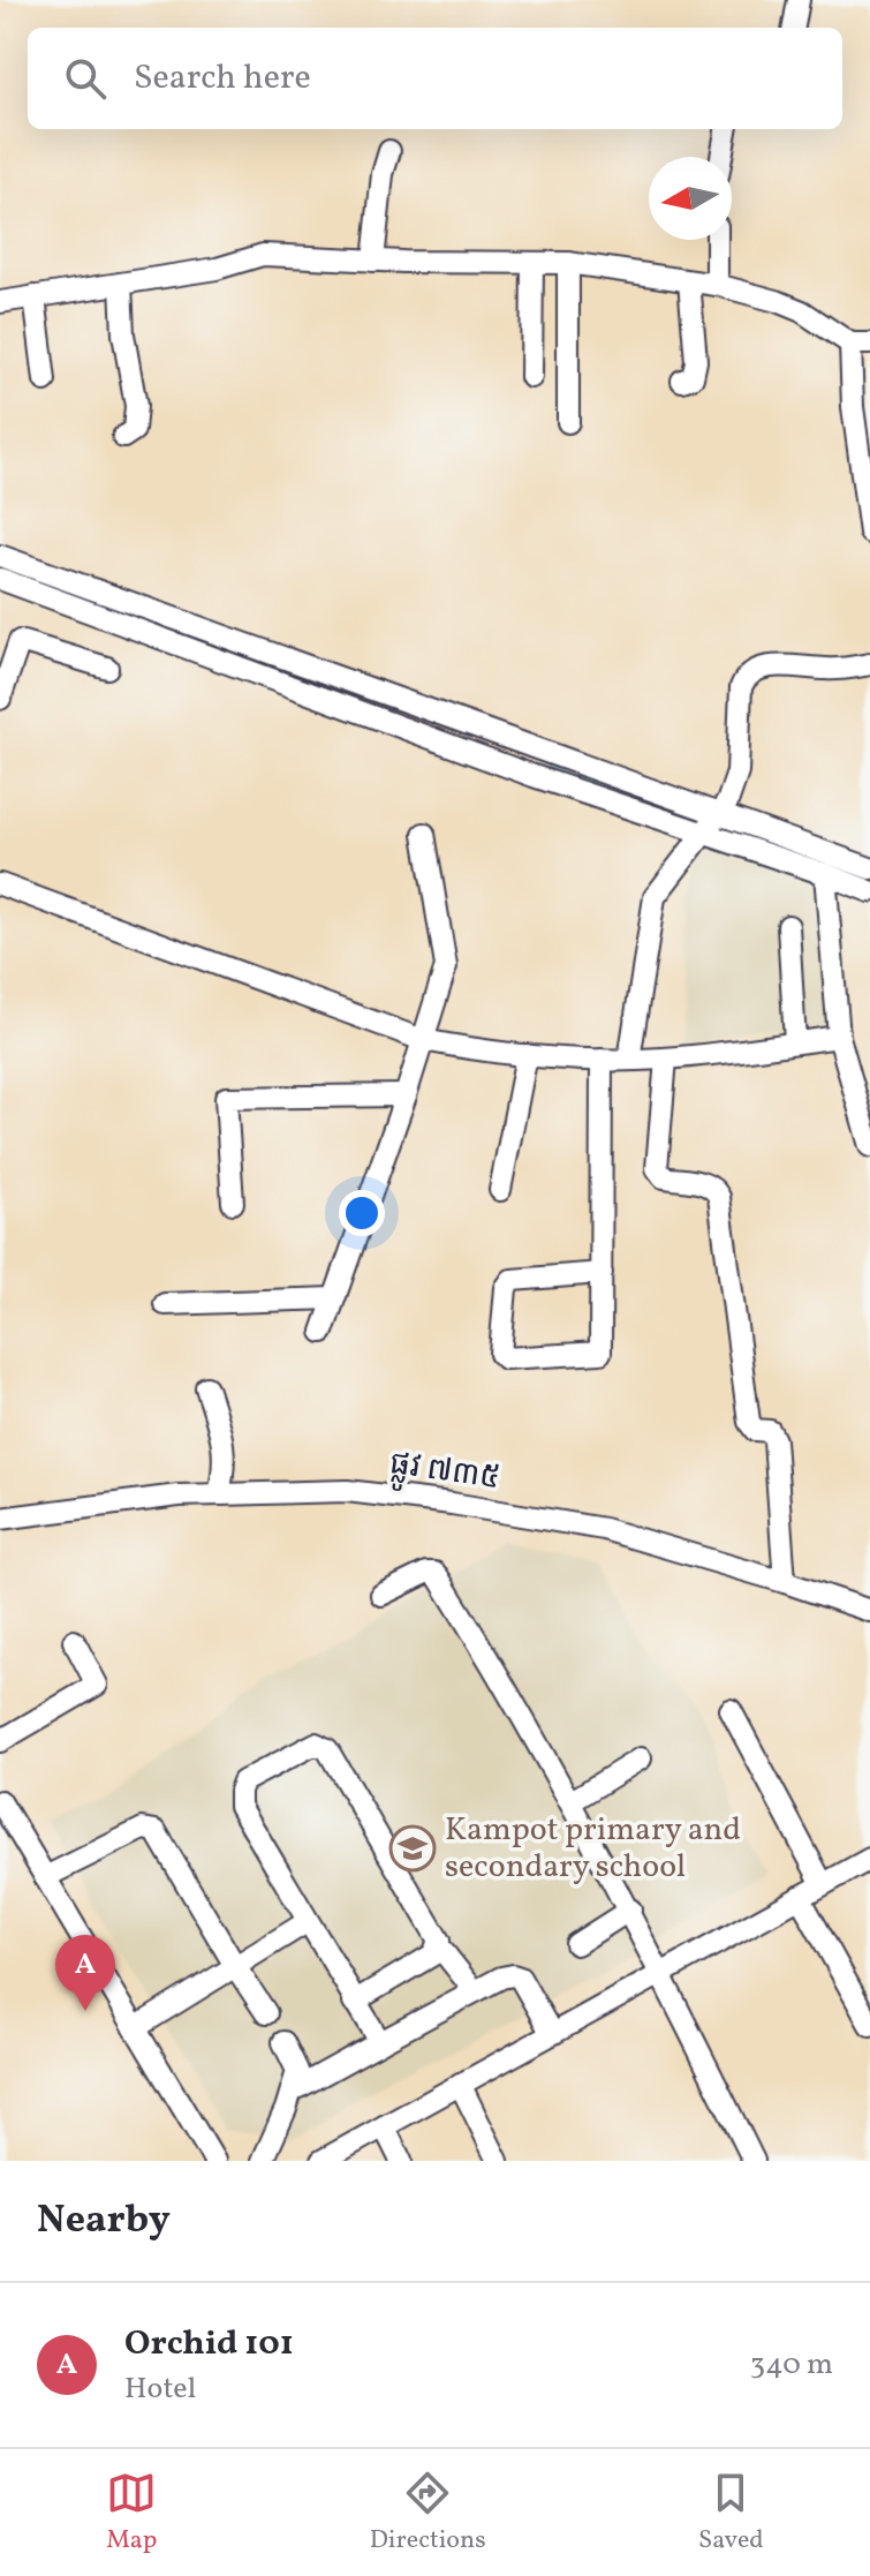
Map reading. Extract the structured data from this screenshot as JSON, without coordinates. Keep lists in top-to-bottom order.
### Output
{
  "streets": {
    "street": ["ផ្លូវ ៧៣៥"]
  },
  "places": {
    "school or university": ["Kampot primary and secondary school"]
  },
  "north": "left",
  "page": {
    "search": "Search here",
    "pins": "A",
    "heading": "Nearby",
    "list": [
      {
        "mark": "A",
        "name": "Orchid 101",
        "note": "Hotel",
        "value": "340 m"
      }
    ],
    "nav": ["Map", "Directions", "Saved"]
  }
}
